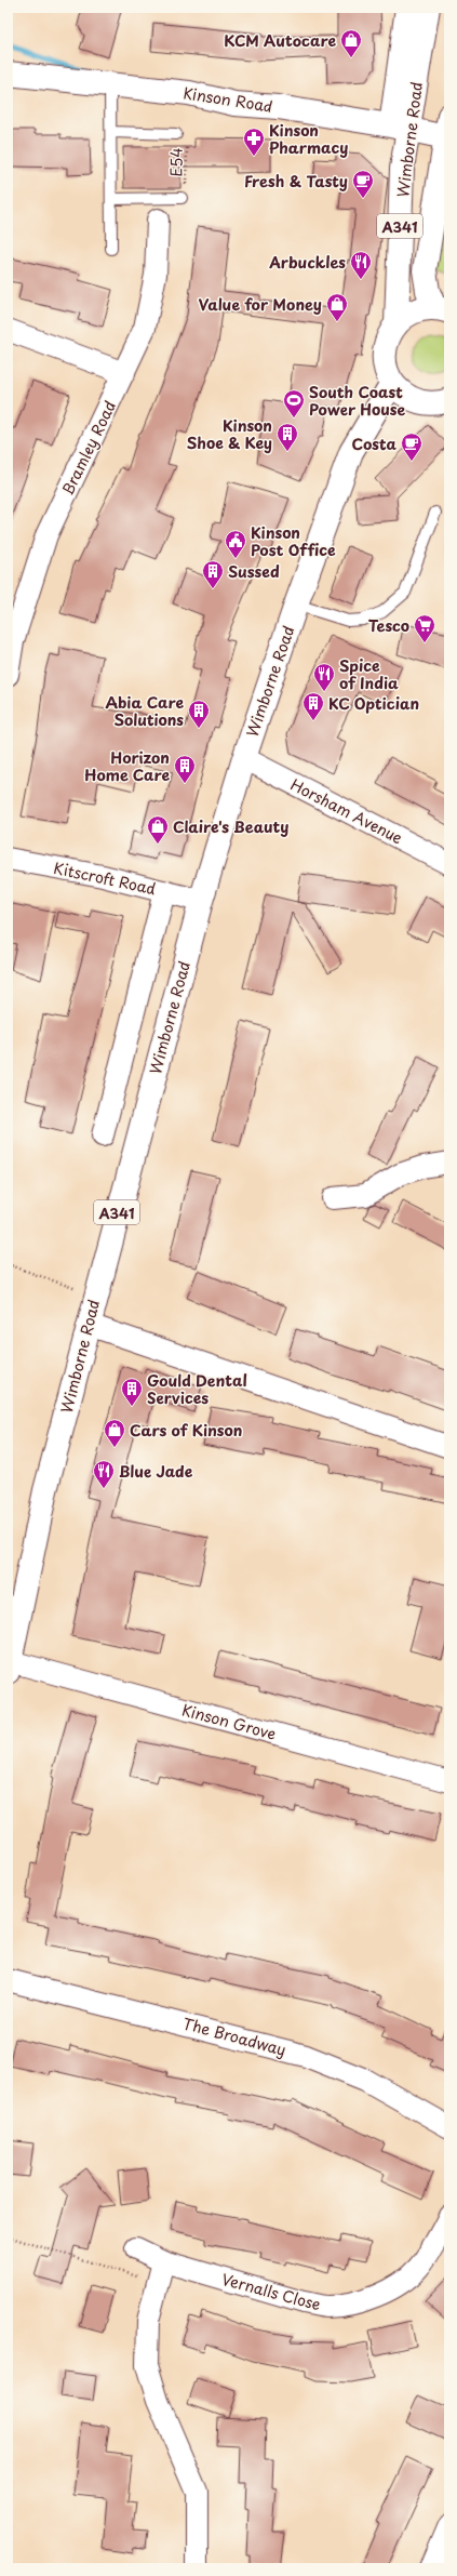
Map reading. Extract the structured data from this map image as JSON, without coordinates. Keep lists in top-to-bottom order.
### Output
{
  "streets": {
    "main road": ["Kinson Road", "Wimborne Road", "A341"],
    "street": [
      "Bramley Road",
      "Horsham Avenue",
      "Kitscroft Road",
      "Kinson Grove",
      "The Broadway",
      "Vernalls Close"
    ],
    "path": ["E54"]
  },
  "crossings": [
    ["Kinson Road", "Wimborne Road"],
    ["Kinson Road", "A341"],
    ["Wimborne Road", "Horsham Avenue"],
    ["Wimborne Road", "Kitscroft Road"],
    ["Wimborne Road", "Kinson Grove"]
  ],
  "places": {
    "shop": [
      "KCM Autocare",
      "Value for Money",
      "Claire's Beauty",
      "Cars of Kinson"
    ],
    "pharmacy": ["Kinson Pharmacy"],
    "cafe": ["Fresh & Tasty", "Costa"],
    "restaurant": ["Arbuckles", "Spice of India", "Blue Jade"],
    "sports": ["South Coast Power House"],
    "building": [
      "Kinson Shoe & Key",
      "Sussed",
      "KC Optician",
      "Abia Care Solutions",
      "Horizon Home Care",
      "Gould Dental Services"
    ],
    "public building": ["Kinson Post Office"],
    "supermarket": ["Tesco"]
  }
}
